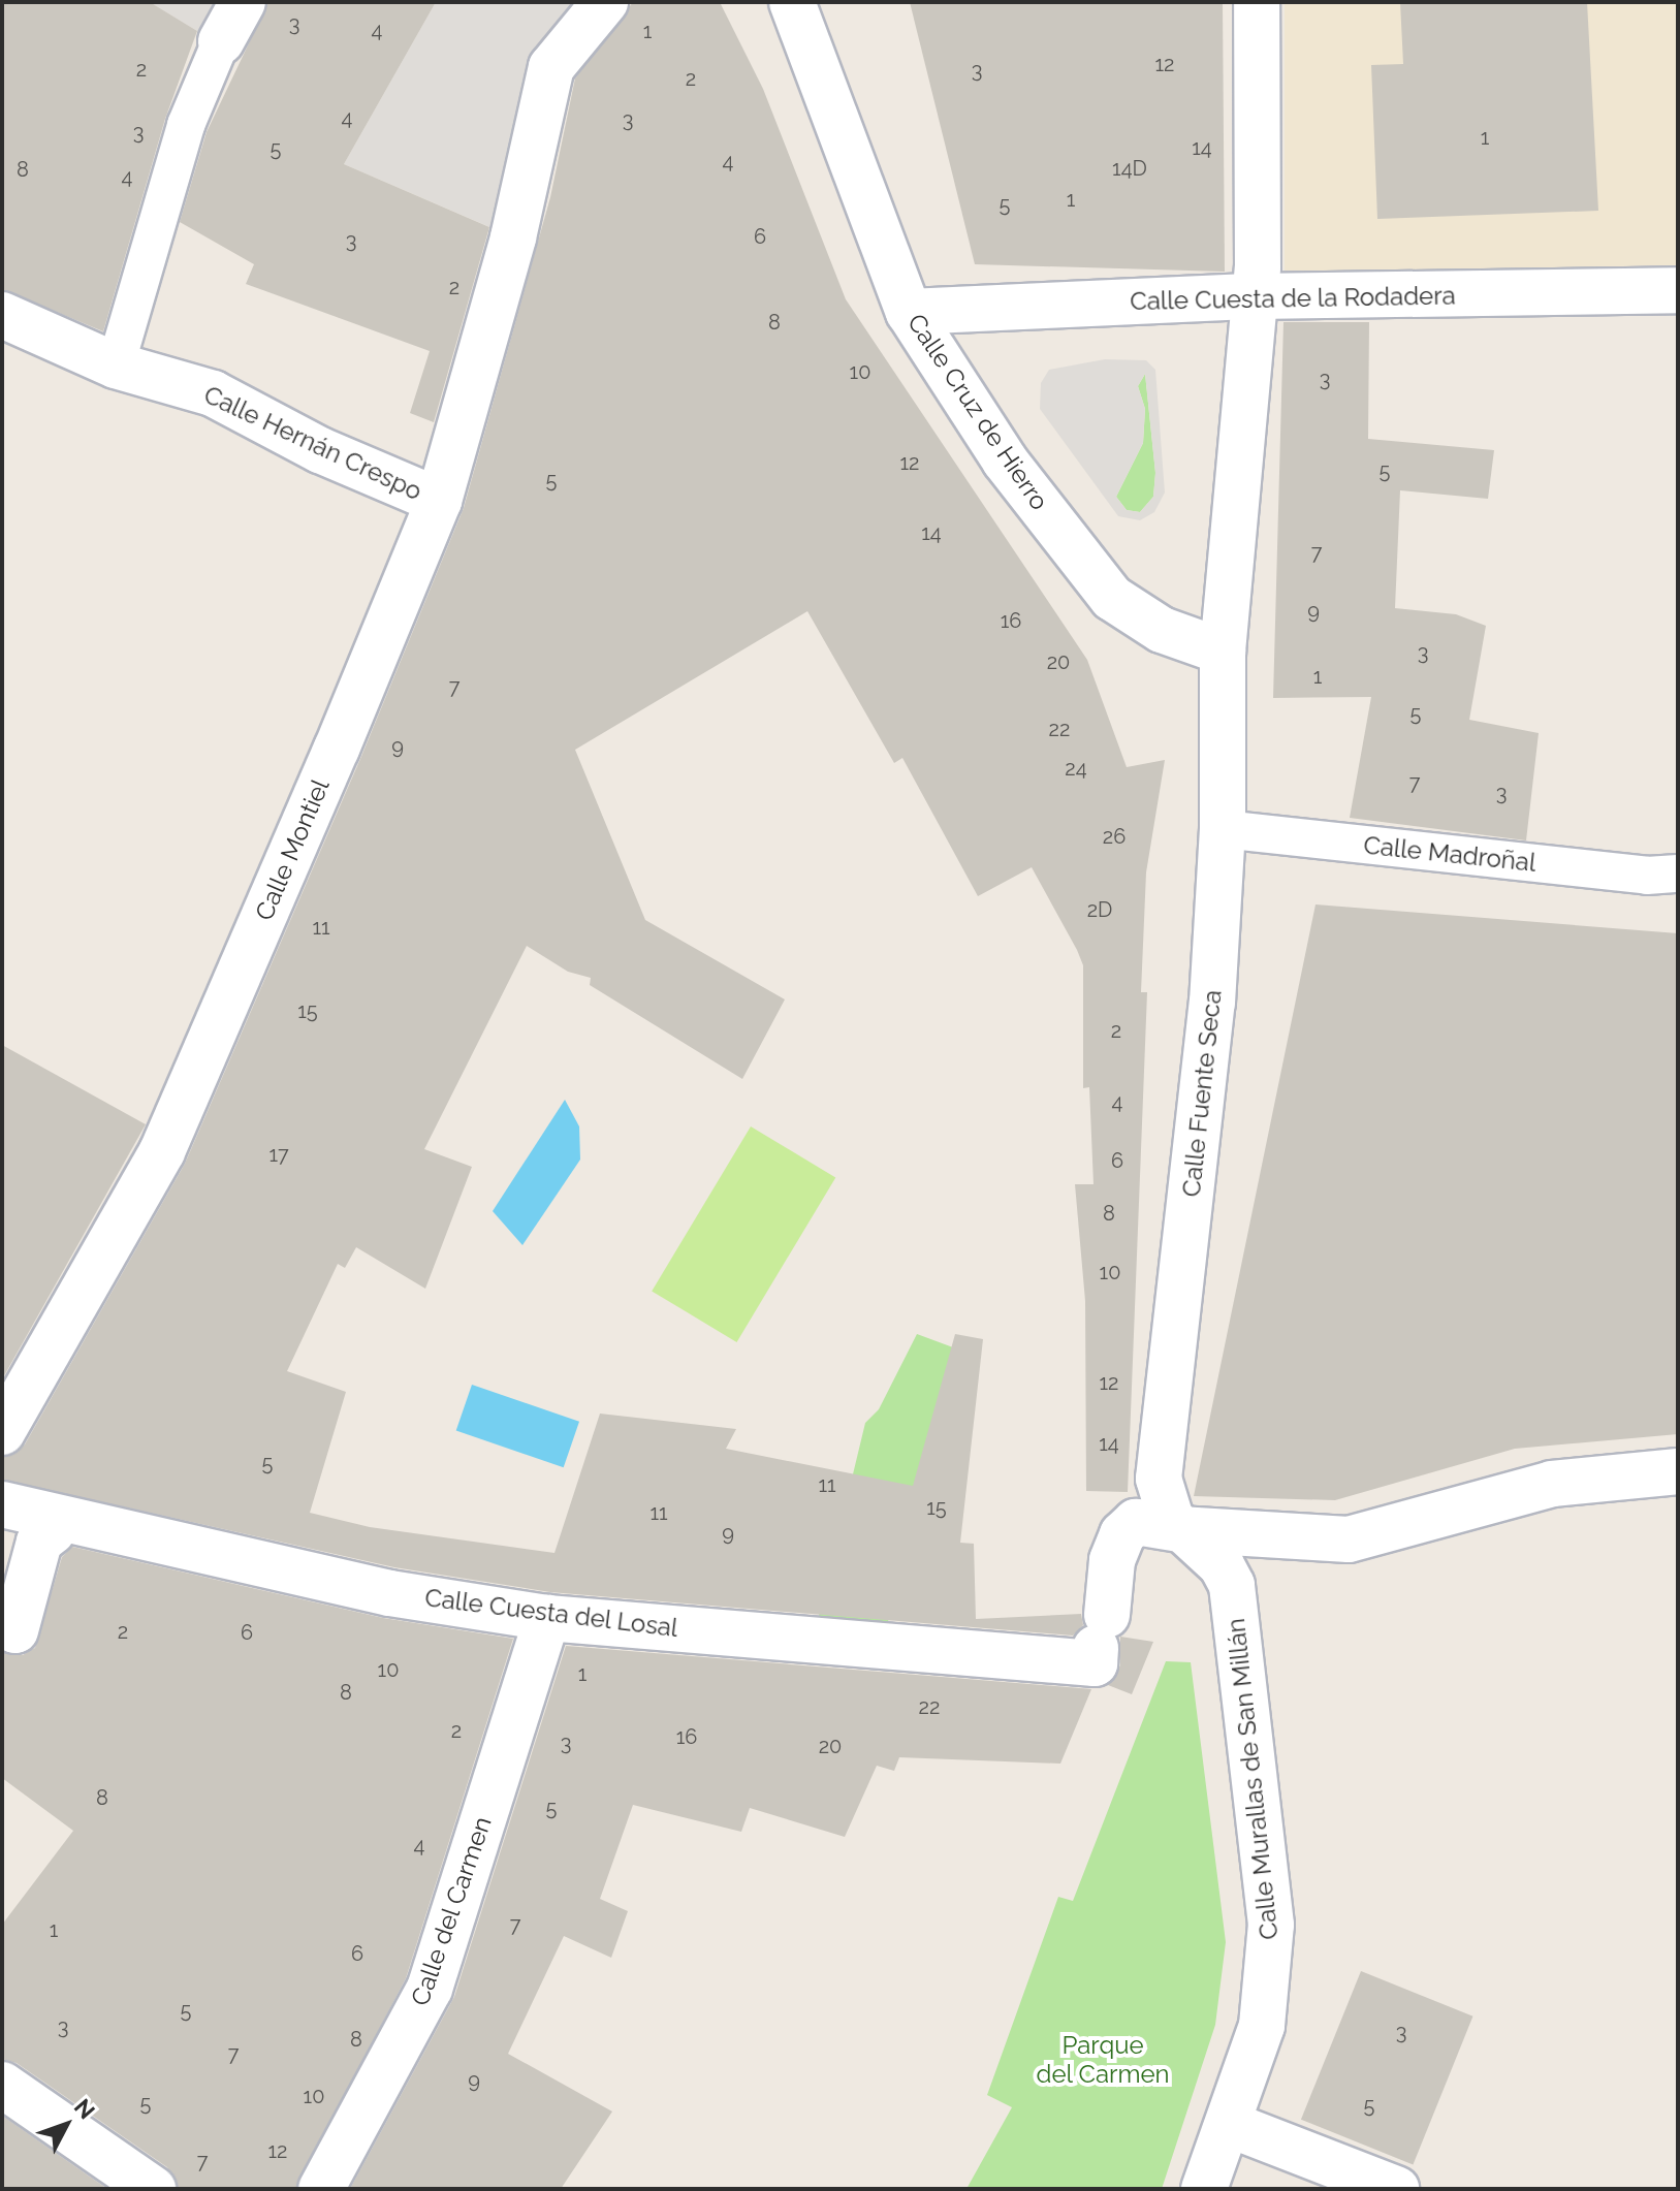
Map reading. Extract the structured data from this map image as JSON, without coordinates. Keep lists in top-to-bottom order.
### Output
{
  "streets": {
    "street": [
      "Calle Cuesta de la Rodadera",
      "Calle Cruz de Hierro",
      "Calle Hernán Crespo",
      "Calle Montiel",
      "Calle Fuente Seca",
      "Calle Cuesta del Losal",
      "Calle Murallas de San Millán",
      "Calle del Carmen"
    ],
    "lane": ["Calle Madroñal"]
  },
  "crossings": [
    ["Calle Cuesta de la Rodadera", "Calle Cruz de Hierro"],
    ["Calle Cuesta de la Rodadera", "Calle Fuente Seca"],
    ["Calle Cruz de Hierro", "Calle Fuente Seca"],
    ["Calle Hernán Crespo", "Calle Montiel"],
    ["Calle Madroñal", "Calle Fuente Seca"],
    ["Calle Fuente Seca", "Calle Cuesta del Losal"],
    ["Calle Fuente Seca", "Calle Murallas de San Millán"],
    ["Calle Cuesta del Losal", "Calle Murallas de San Millán"],
    ["Calle Cuesta del Losal", "Calle del Carmen"]
  ],
  "parks": ["Parque del Carmen"],
  "house_numbers": [
    "3",
    "4",
    "1",
    "12",
    "2",
    "3",
    "2",
    "4",
    "3",
    "3",
    "1",
    "14",
    "5",
    "4",
    "14D",
    "8",
    "4",
    "1",
    "5",
    "6",
    "3",
    "2",
    "8",
    "10",
    "3",
    "12",
    "5",
    "5",
    "14",
    "7",
    "9",
    "16",
    "3",
    "20",
    "1",
    "7",
    "5",
    "22",
    "9",
    "24",
    "7",
    "3",
    "26",
    "2D",
    "11",
    "15",
    "2",
    "4",
    "17",
    "6",
    "8",
    "10",
    "12",
    "14",
    "5",
    "11",
    "15",
    "11",
    "9",
    "2",
    "6",
    "10",
    "1",
    "8",
    "22",
    "2",
    "16",
    "3",
    "20",
    "8",
    "5",
    "4",
    "7",
    "1",
    "6",
    "5",
    "3",
    "3",
    "8",
    "7",
    "9",
    "10",
    "5",
    "5",
    "12",
    "7"
  ],
  "north": "top right"
}
